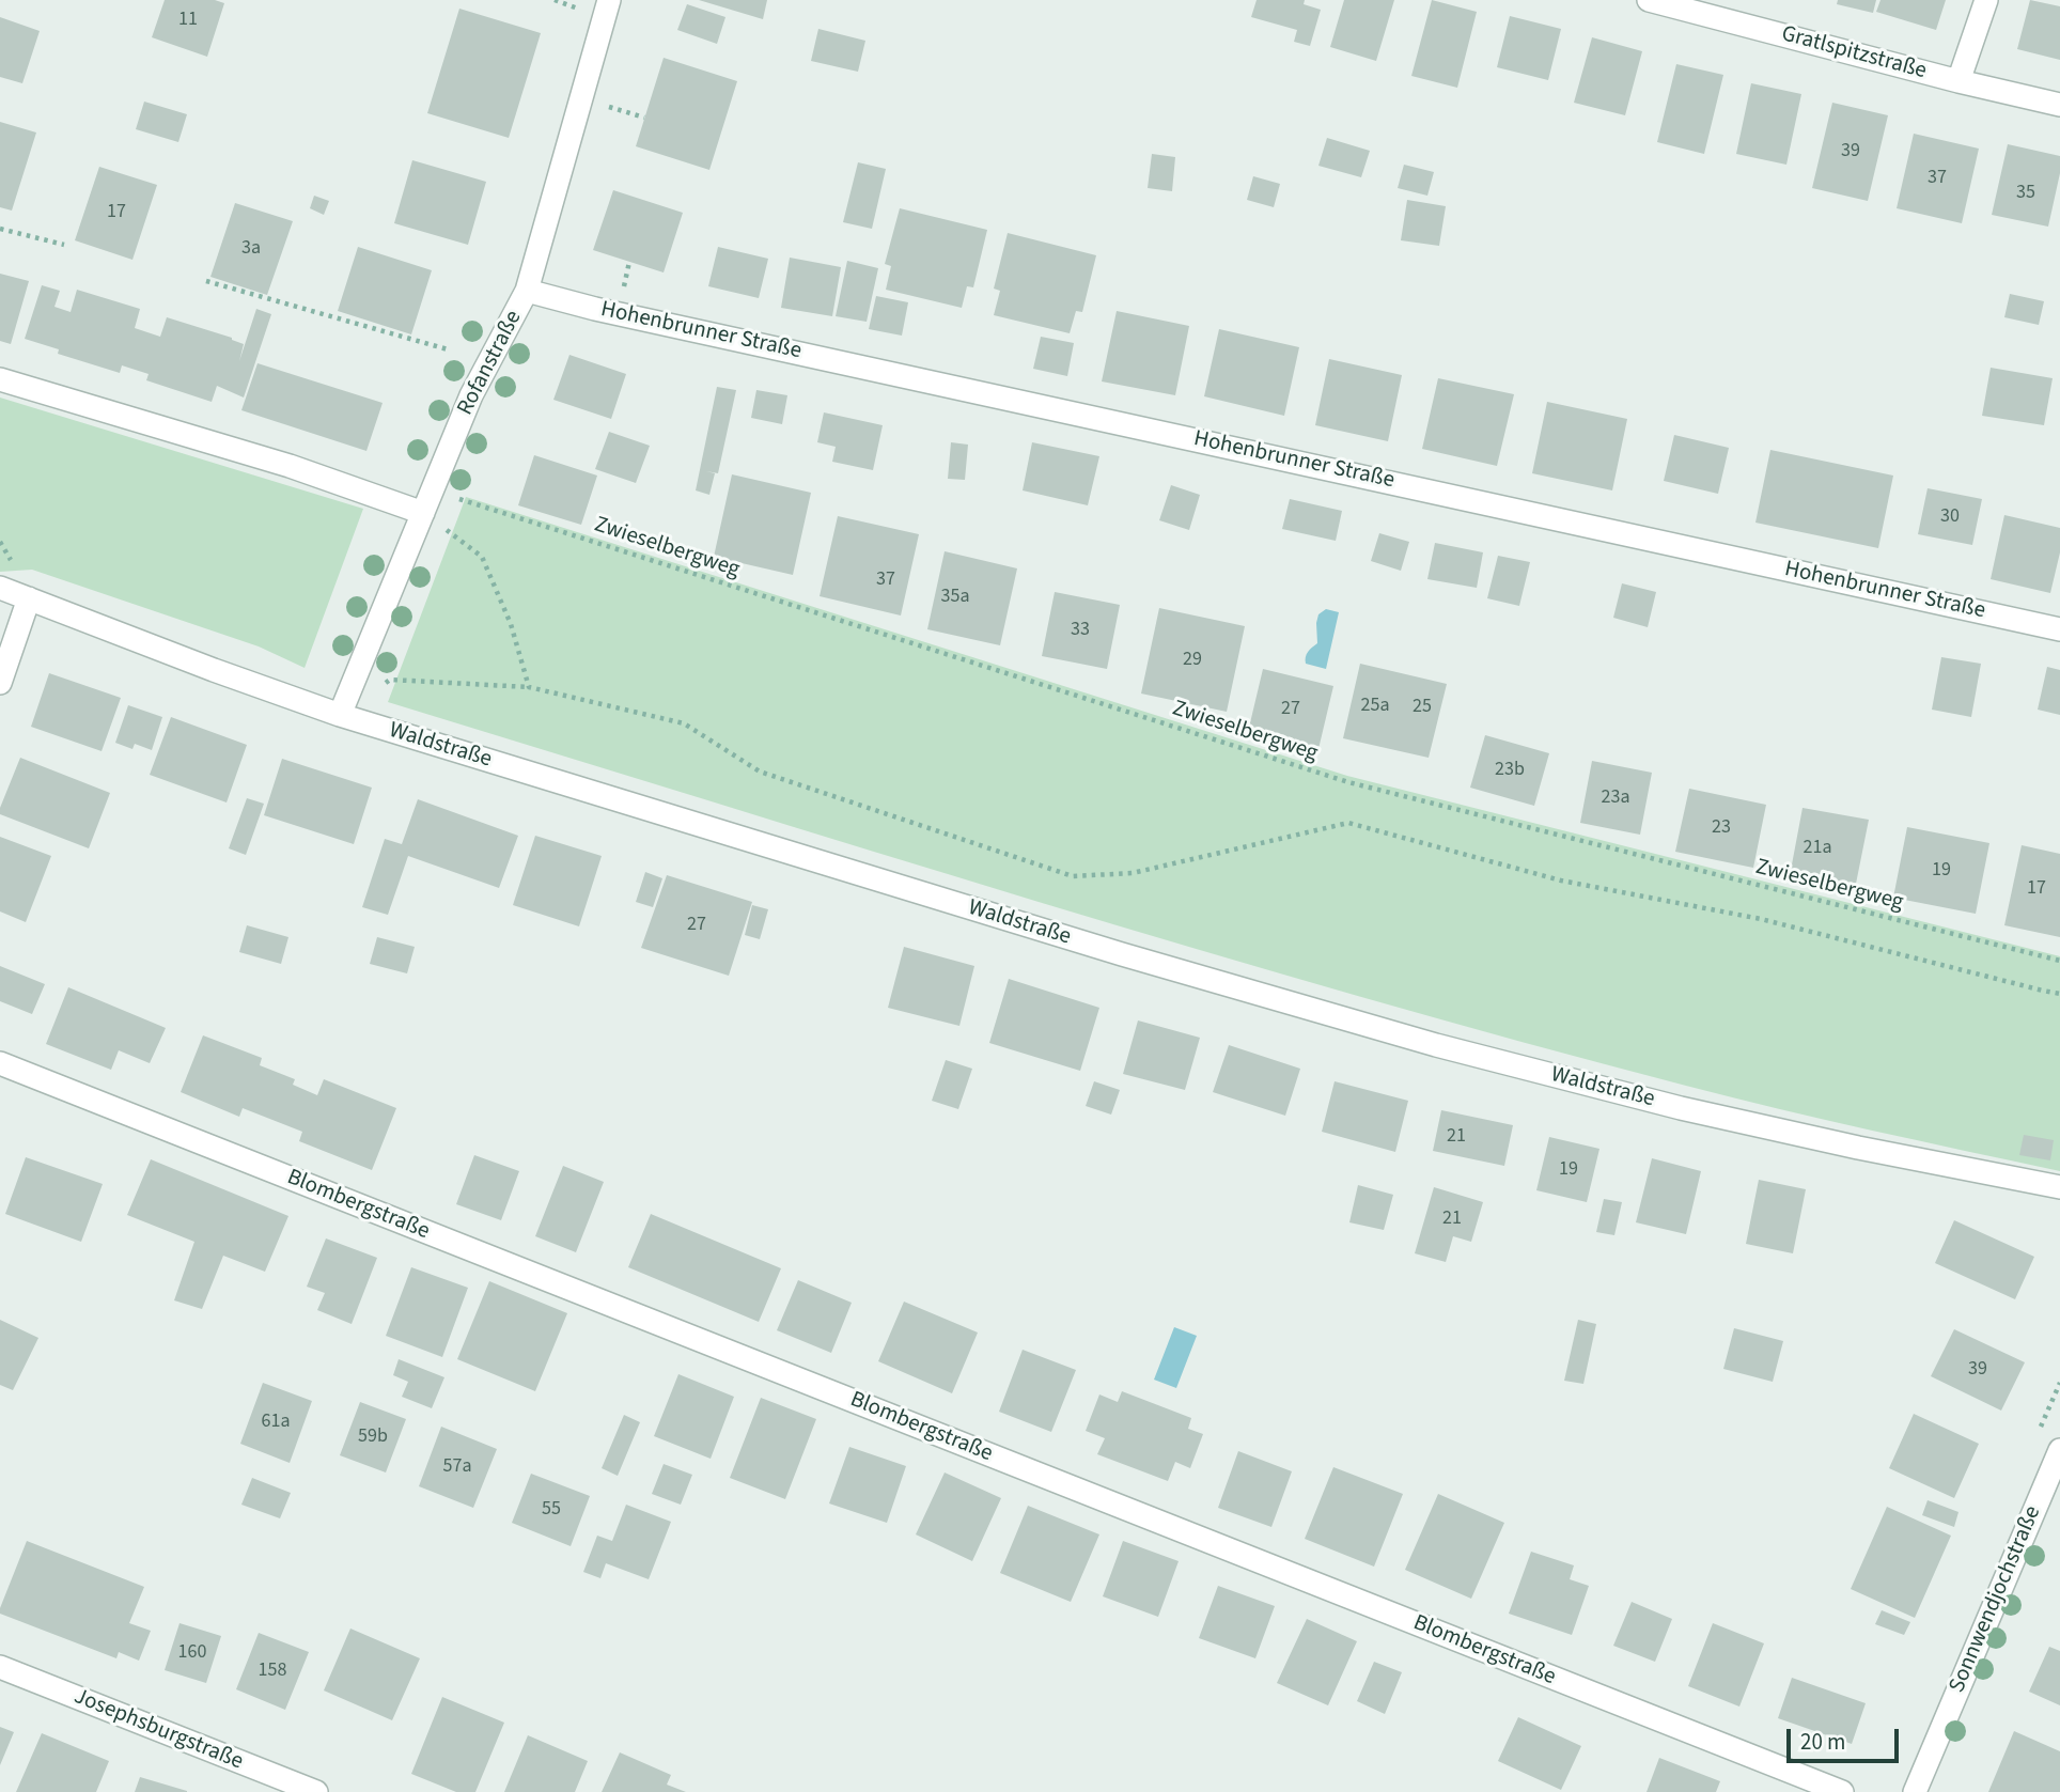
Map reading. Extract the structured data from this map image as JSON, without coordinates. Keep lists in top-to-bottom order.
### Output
{
  "streets": {
    "street": [
      "Gratlspitzstraße",
      "Hohenbrunner Straße",
      "Rofanstraße",
      "Waldstraße",
      "Blombergstraße",
      "Sonnwendjochstraße",
      "Josephsburgstraße"
    ],
    "path": ["Zwieselbergweg"]
  },
  "crossings": [
    ["Hohenbrunner Straße", "Rofanstraße"],
    ["Rofanstraße", "Zwieselbergweg"],
    ["Rofanstraße", "Waldstraße"]
  ],
  "house_numbers": [
    "11",
    "39",
    "37",
    "35",
    "17",
    "3a",
    "30",
    "37",
    "35a",
    "33",
    "29",
    "25a",
    "25",
    "27",
    "23b",
    "23a",
    "23",
    "21a",
    "19",
    "17",
    "27",
    "21",
    "19",
    "21",
    "39",
    "61a",
    "59b",
    "57a",
    "55",
    "160",
    "158"
  ],
  "scale_bar": "20 m"
}
